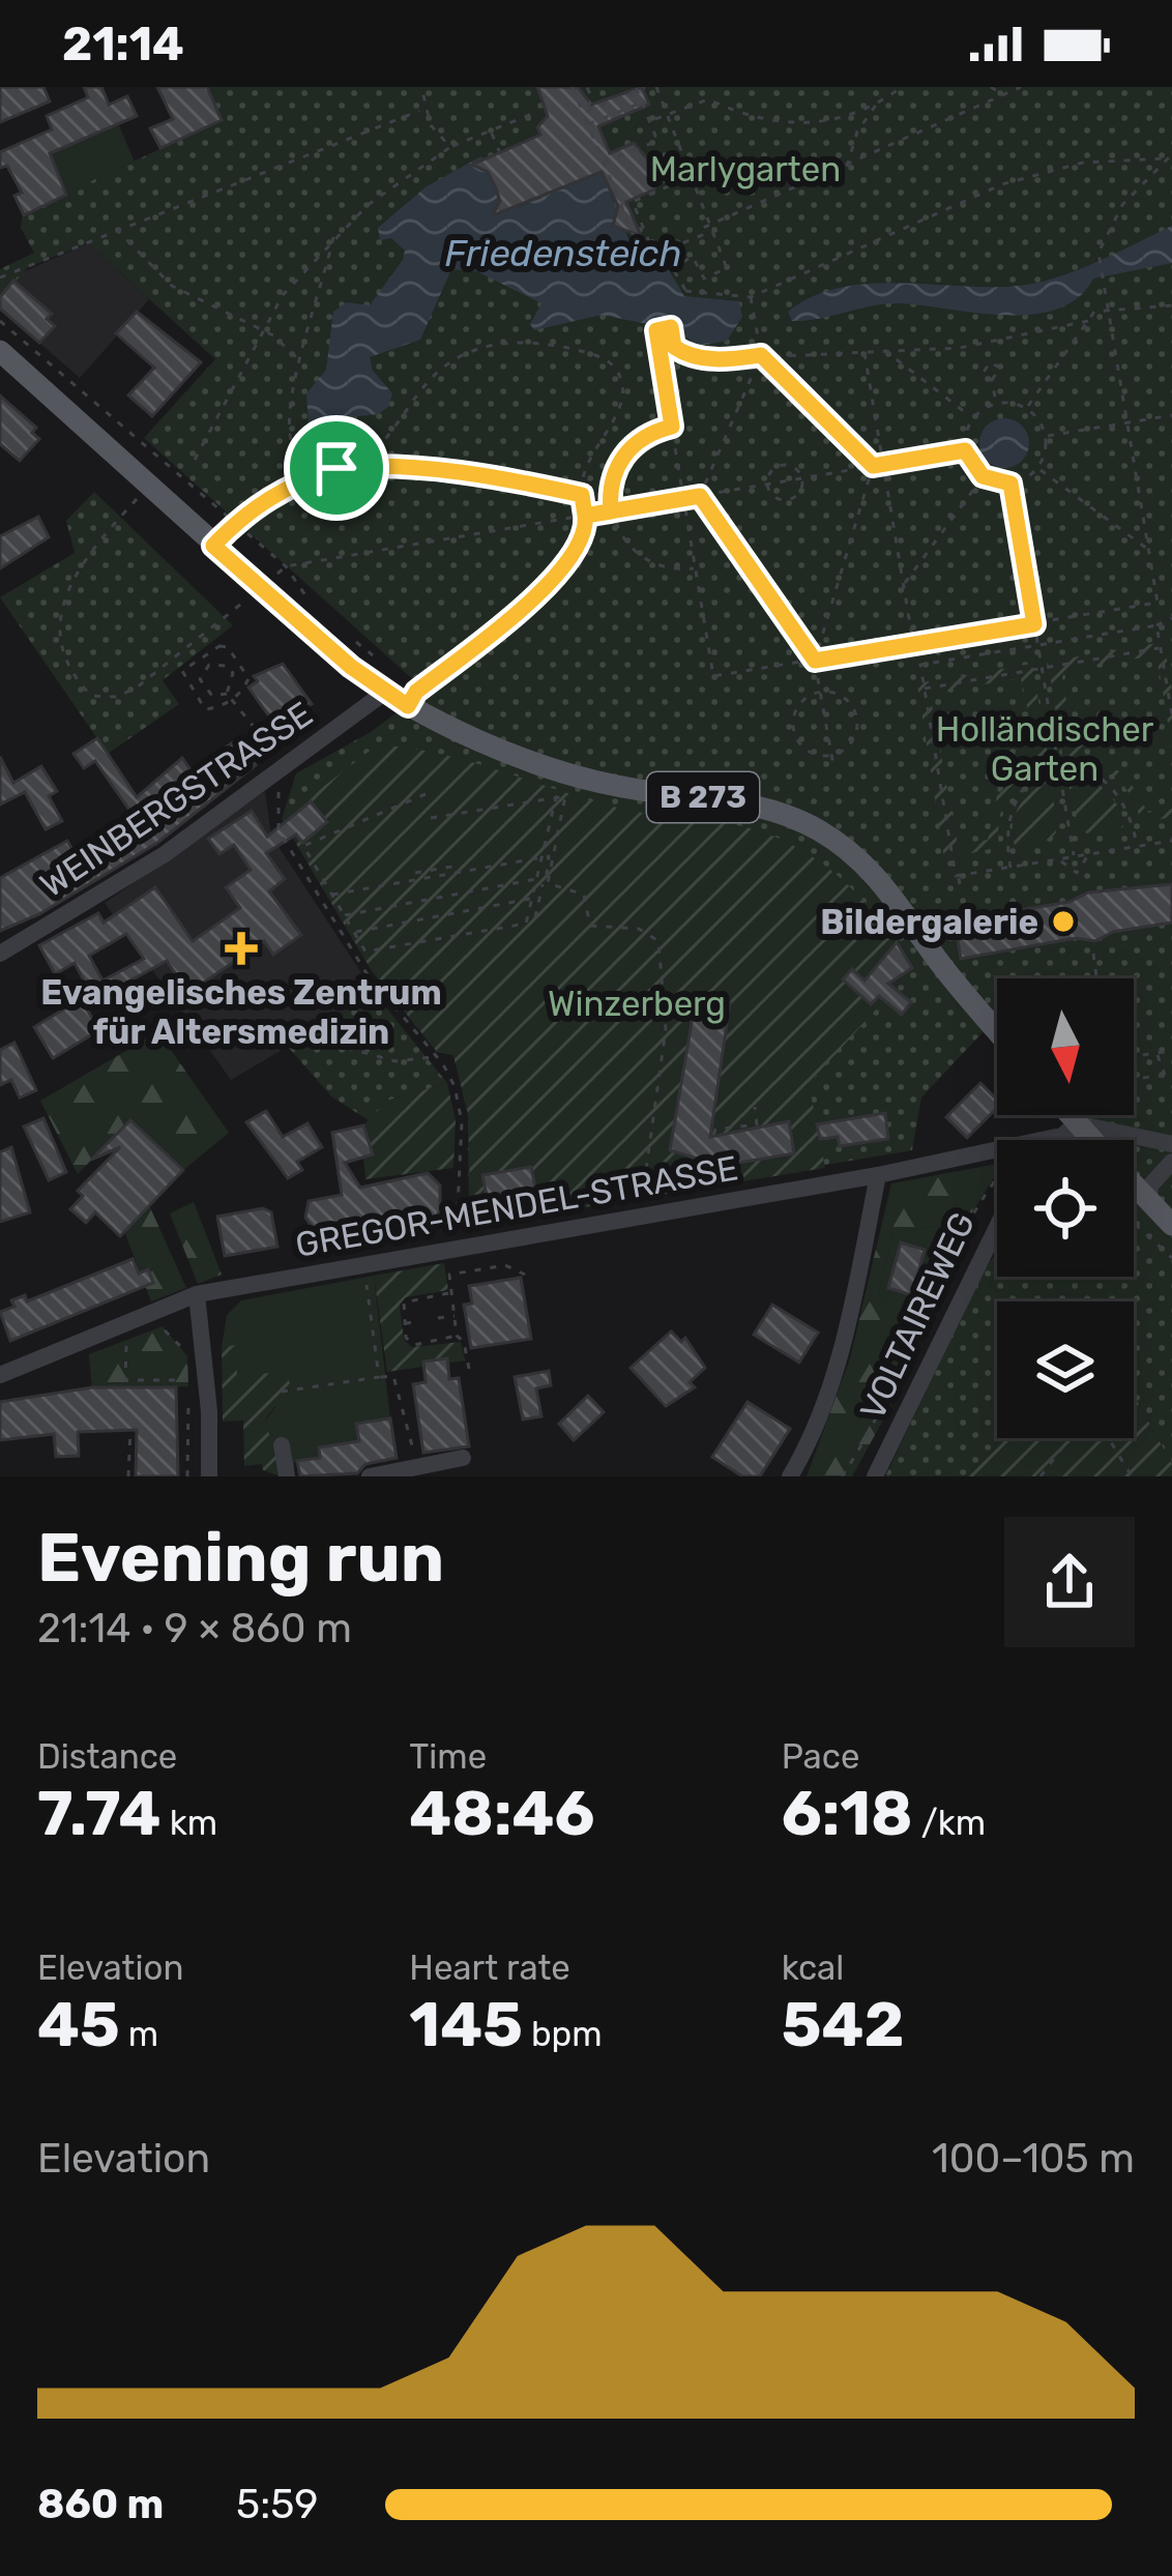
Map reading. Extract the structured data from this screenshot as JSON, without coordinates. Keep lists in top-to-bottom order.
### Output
{
  "streets": {
    "main road": ["B 273"],
    "street": ["WEINBERGSTRASSE", "GREGOR-MENDEL-STRASSE", "VOLTAIREWEG"]
  },
  "crossings": [
    ["B 273", "WEINBERGSTRASSE"]
  ],
  "water": ["Friedensteich"],
  "parks": ["Marlygarten", "Holländischer Garten", "Winzerberg"],
  "places": {
    "other": ["Bildergalerie"],
    "health": ["Evangelisches Zentrum für Altersmedizin"]
  },
  "north": "bottom",
  "page": {
    "status": "21:14",
    "heading": ["Evening run", "21:14 · 9 × 860 m"],
    "stats": [
      ["Distance", "7.74 km"],
      ["Time", "48:46"],
      ["Pace", "6:18 /km"],
      ["Elevation", "45 m"],
      ["Heart rate", "145 bpm"],
      ["kcal", "542"]
    ],
    "chart": ["Elevation", "100–105 m"],
    "list": [
      {
        "name": "860 m",
        "note": "5:59"
      }
    ]
  }
}
